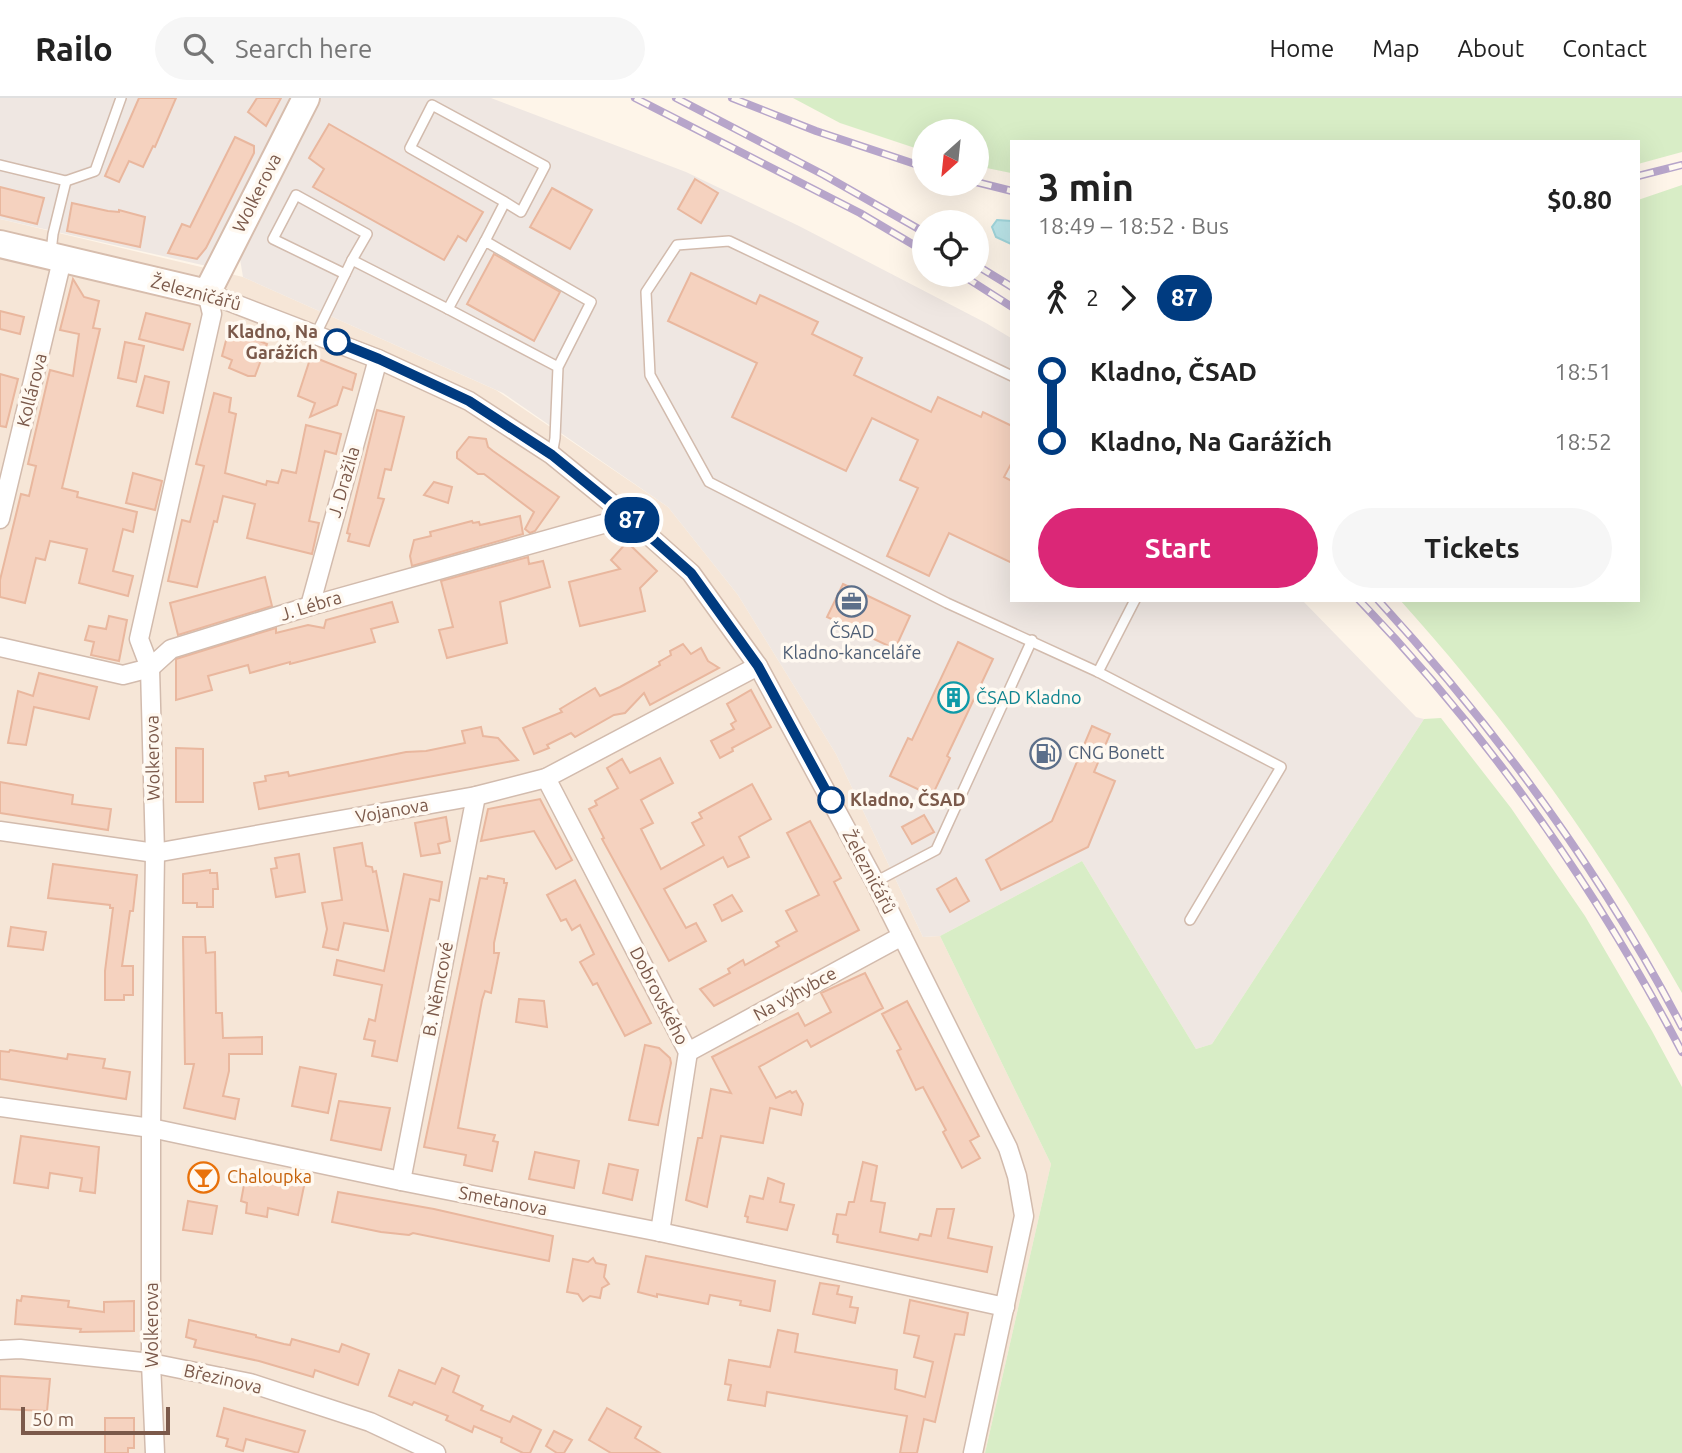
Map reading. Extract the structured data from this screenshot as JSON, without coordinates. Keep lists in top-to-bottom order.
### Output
{
  "streets": {
    "main road": ["Wolkerova", "Železničářů"],
    "street": [
      "Kollárova",
      "J. Dražila",
      "J. Lébra",
      "Vojanova",
      "B. Němcové",
      "Na výhybce",
      "Dobrovského",
      "Smetanova",
      "Březinova"
    ]
  },
  "crossings": [
    ["Wolkerova", "Železničářů"],
    ["Wolkerova", "J. Lébra"],
    ["Wolkerova", "Vojanova"],
    ["Wolkerova", "Smetanova"],
    ["Wolkerova", "Březinova"],
    ["Železničářů", "Kollárova"],
    ["Železničářů", "J. Dražila"],
    ["Železničářů", "J. Lébra"],
    ["Železničářů", "Vojanova"],
    ["Železničářů", "Na výhybce"],
    ["Železničářů", "Smetanova"],
    ["J. Dražila", "J. Lébra"],
    ["Vojanova", "B. Němcové"],
    ["Vojanova", "Dobrovského"],
    ["B. Němcové", "Smetanova"],
    ["Na výhybce", "Dobrovského"],
    ["Dobrovského", "Smetanova"]
  ],
  "places": {
    "other": ["Kladno, Na Garážích", "Kladno, ČSAD"],
    "office": ["ČSAD Kladno-kanceláře"],
    "building": ["ČSAD Kladno"],
    "fuel station": ["CNG Bonett"],
    "bar": ["Chaloupka"]
  },
  "lines": ["bus line 87"],
  "scale_bar": "50 m",
  "north": "bottom left",
  "page": {
    "header": "Railo",
    "search": "Search here",
    "nav": [
      "Home",
      "Map",
      "About",
      "Contact"
    ],
    "on_map": "87",
    "heading": ["3 min", "18:49 – 18:52 · Bus", "$0.80"],
    "legs": ["2", "87"],
    "list": [
      {
        "name": "Kladno, ČSAD",
        "value": "18:51"
      },
      {
        "name": "Kladno, Na Garážích",
        "value": "18:52"
      }
    ],
    "buttons": ["Start", "Tickets"],
    "scale": "50 m"
  }
}
